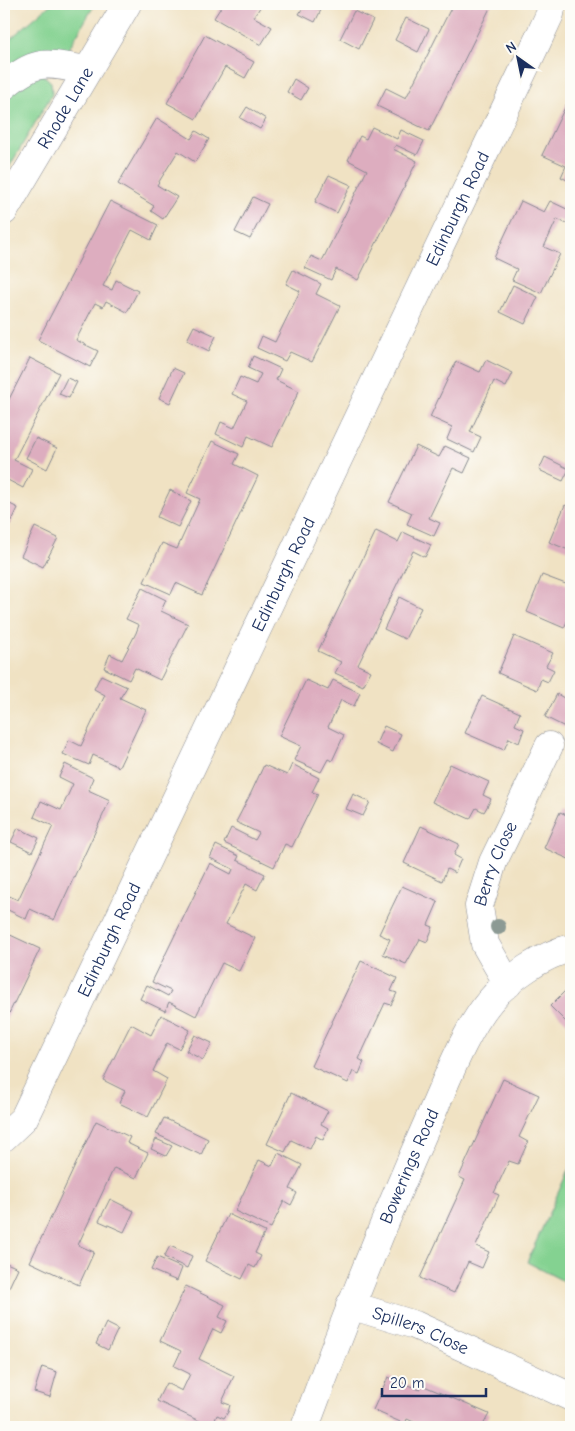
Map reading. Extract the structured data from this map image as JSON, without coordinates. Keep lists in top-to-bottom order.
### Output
{
  "streets": {
    "street": [
      "Rhode Lane",
      "Edinburgh Road",
      "Berry Close",
      "Bowerings Road",
      "Spillers Close"
    ]
  },
  "crossings": [
    ["Berry Close", "Bowerings Road"],
    ["Bowerings Road", "Spillers Close"]
  ],
  "scale_bar": "20 m",
  "north": "top left"
}
